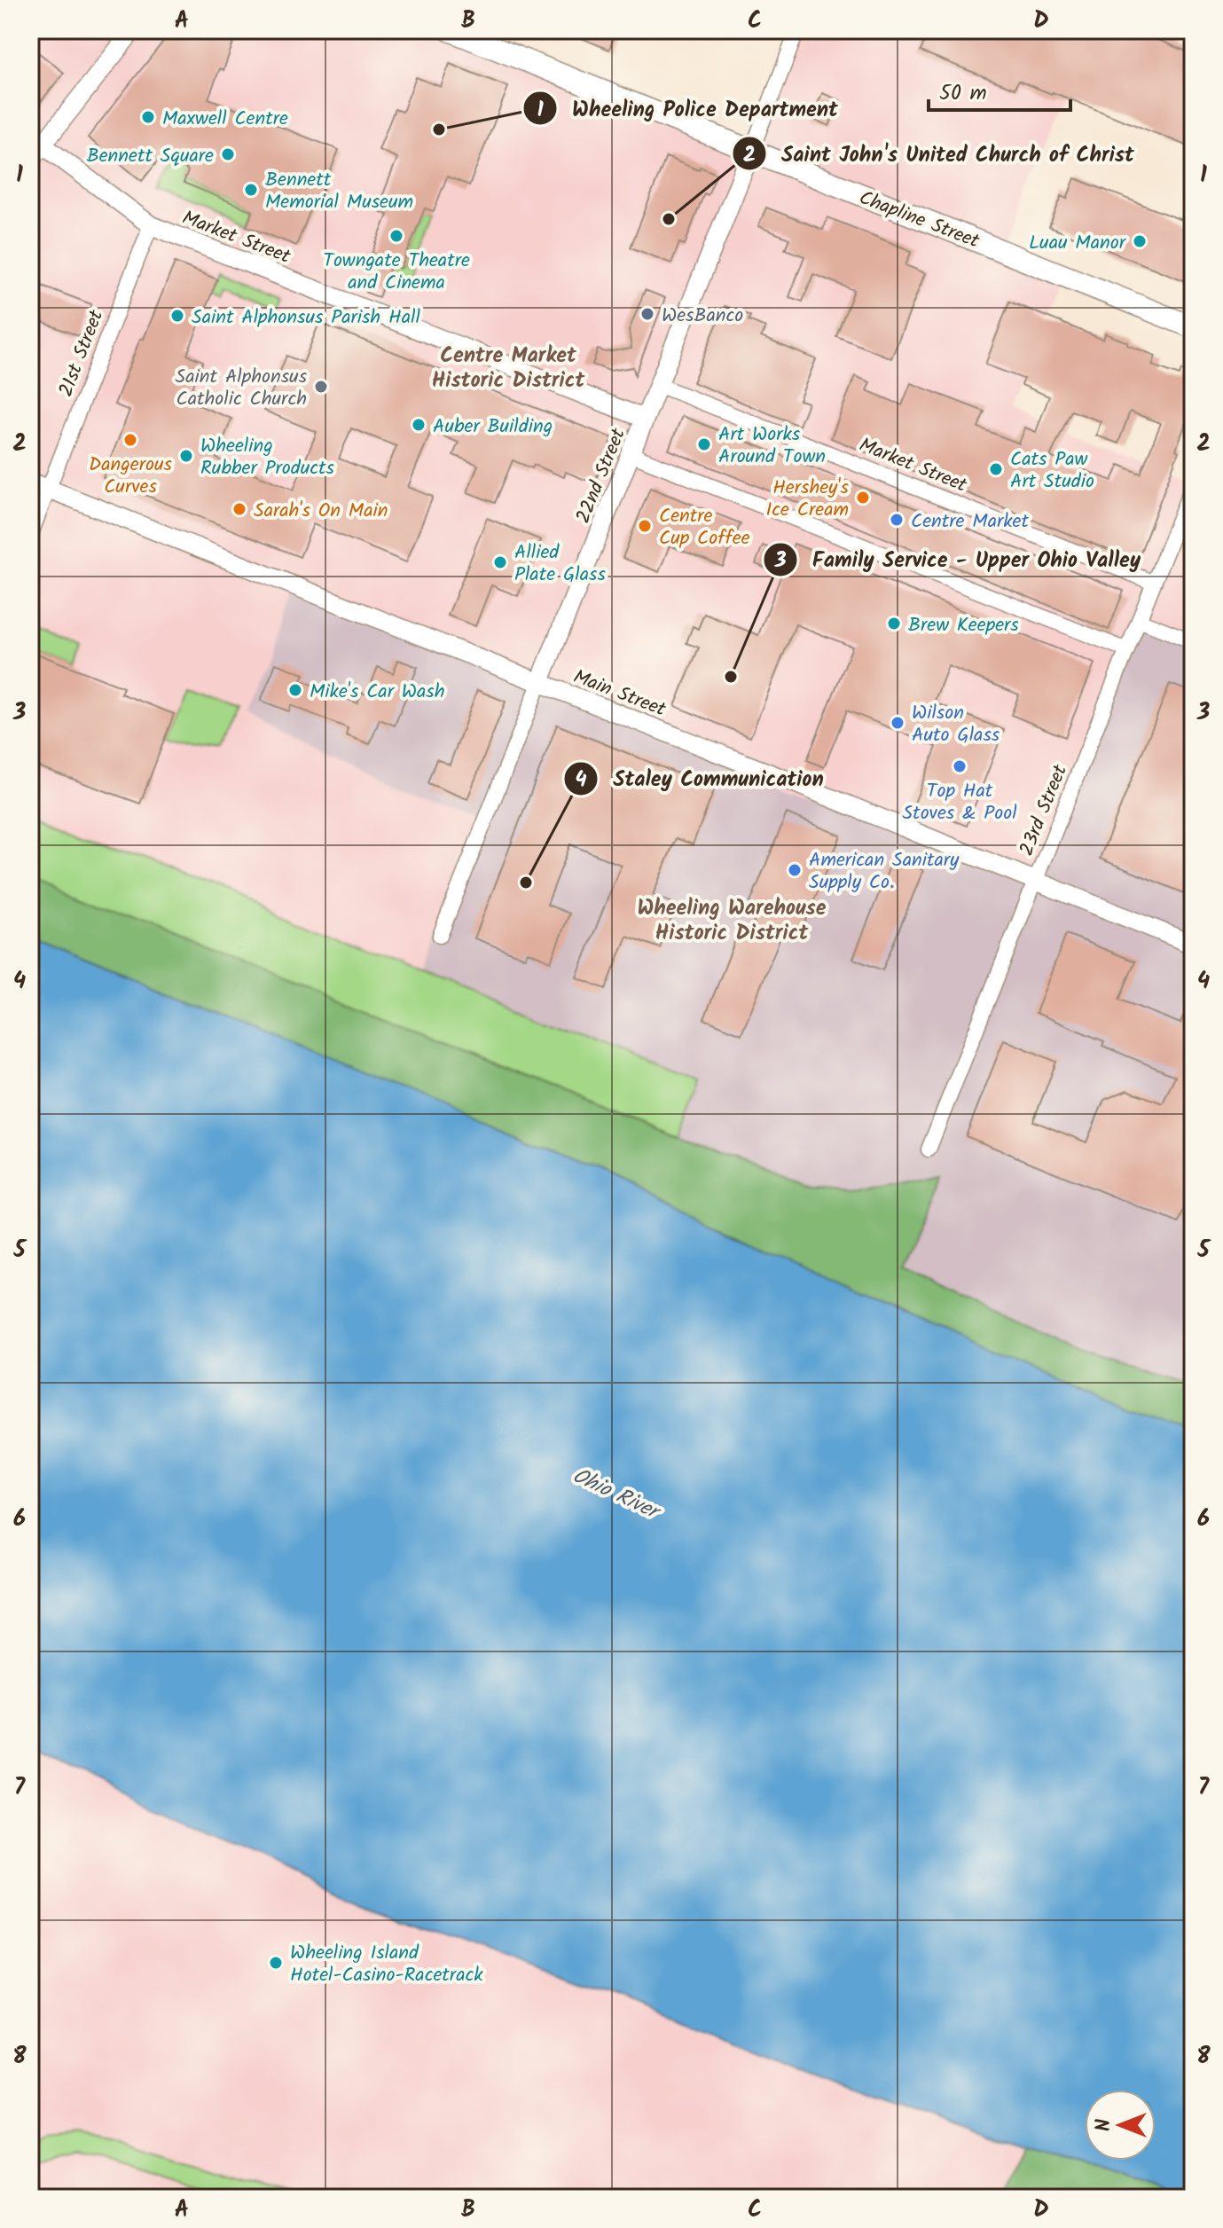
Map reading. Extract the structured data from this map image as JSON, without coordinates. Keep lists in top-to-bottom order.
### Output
{
  "streets": {
    "main road": ["Chapline Street"],
    "street": [
      "Market Street",
      "21st Street",
      "22nd Street",
      "Main Street",
      "23rd Street"
    ]
  },
  "crossings": [
    ["Chapline Street", "22nd Street"],
    ["Market Street", "21st Street"],
    ["Market Street", "22nd Street"],
    ["Market Street", "23rd Street"],
    ["21st Street", "Main Street"],
    ["22nd Street", "Main Street"],
    ["Main Street", "23rd Street"]
  ],
  "districts": ["Centre Market Historic District", "Wheeling Warehouse Historic District"],
  "water": ["Ohio River"],
  "places": [
    "Maxwell Centre",
    "Wheeling Police Department",
    "Bennett Square",
    "Bennett Memorial Museum",
    "Saint John's United Church of Christ",
    "Towngate Theatre and Cinema",
    "Luau Manor",
    "WesBanco",
    "Saint Alphonsus Parish Hall",
    "Saint Alphonsus Catholic Church",
    "Auber Building",
    "Dangerous Curves",
    "Art Works Around Town",
    "Wheeling Rubber Products",
    "Cats Paw Art Studio",
    "Hershey's Ice Cream",
    "Sarah's On Main",
    "Centre Market",
    "Centre Cup Coffee",
    "Allied Plate Glass",
    "Brew Keepers",
    "Family Service - Upper Ohio Valley",
    "Mike's Car Wash",
    "Wilson Auto Glass",
    "Top Hat Stoves & Pool",
    "American Sanitary Supply Co.",
    "Staley Communication",
    "Wheeling Island Hotel-Casino-Racetrack"
  ],
  "scale_bar": "50 m",
  "north": "left",
  "grid": {
    "columns": [
      "A",
      "B",
      "C",
      "D"
    ],
    "rows": [
      "1",
      "2",
      "3",
      "4",
      "5",
      "6",
      "7",
      "8"
    ]
  }
}
